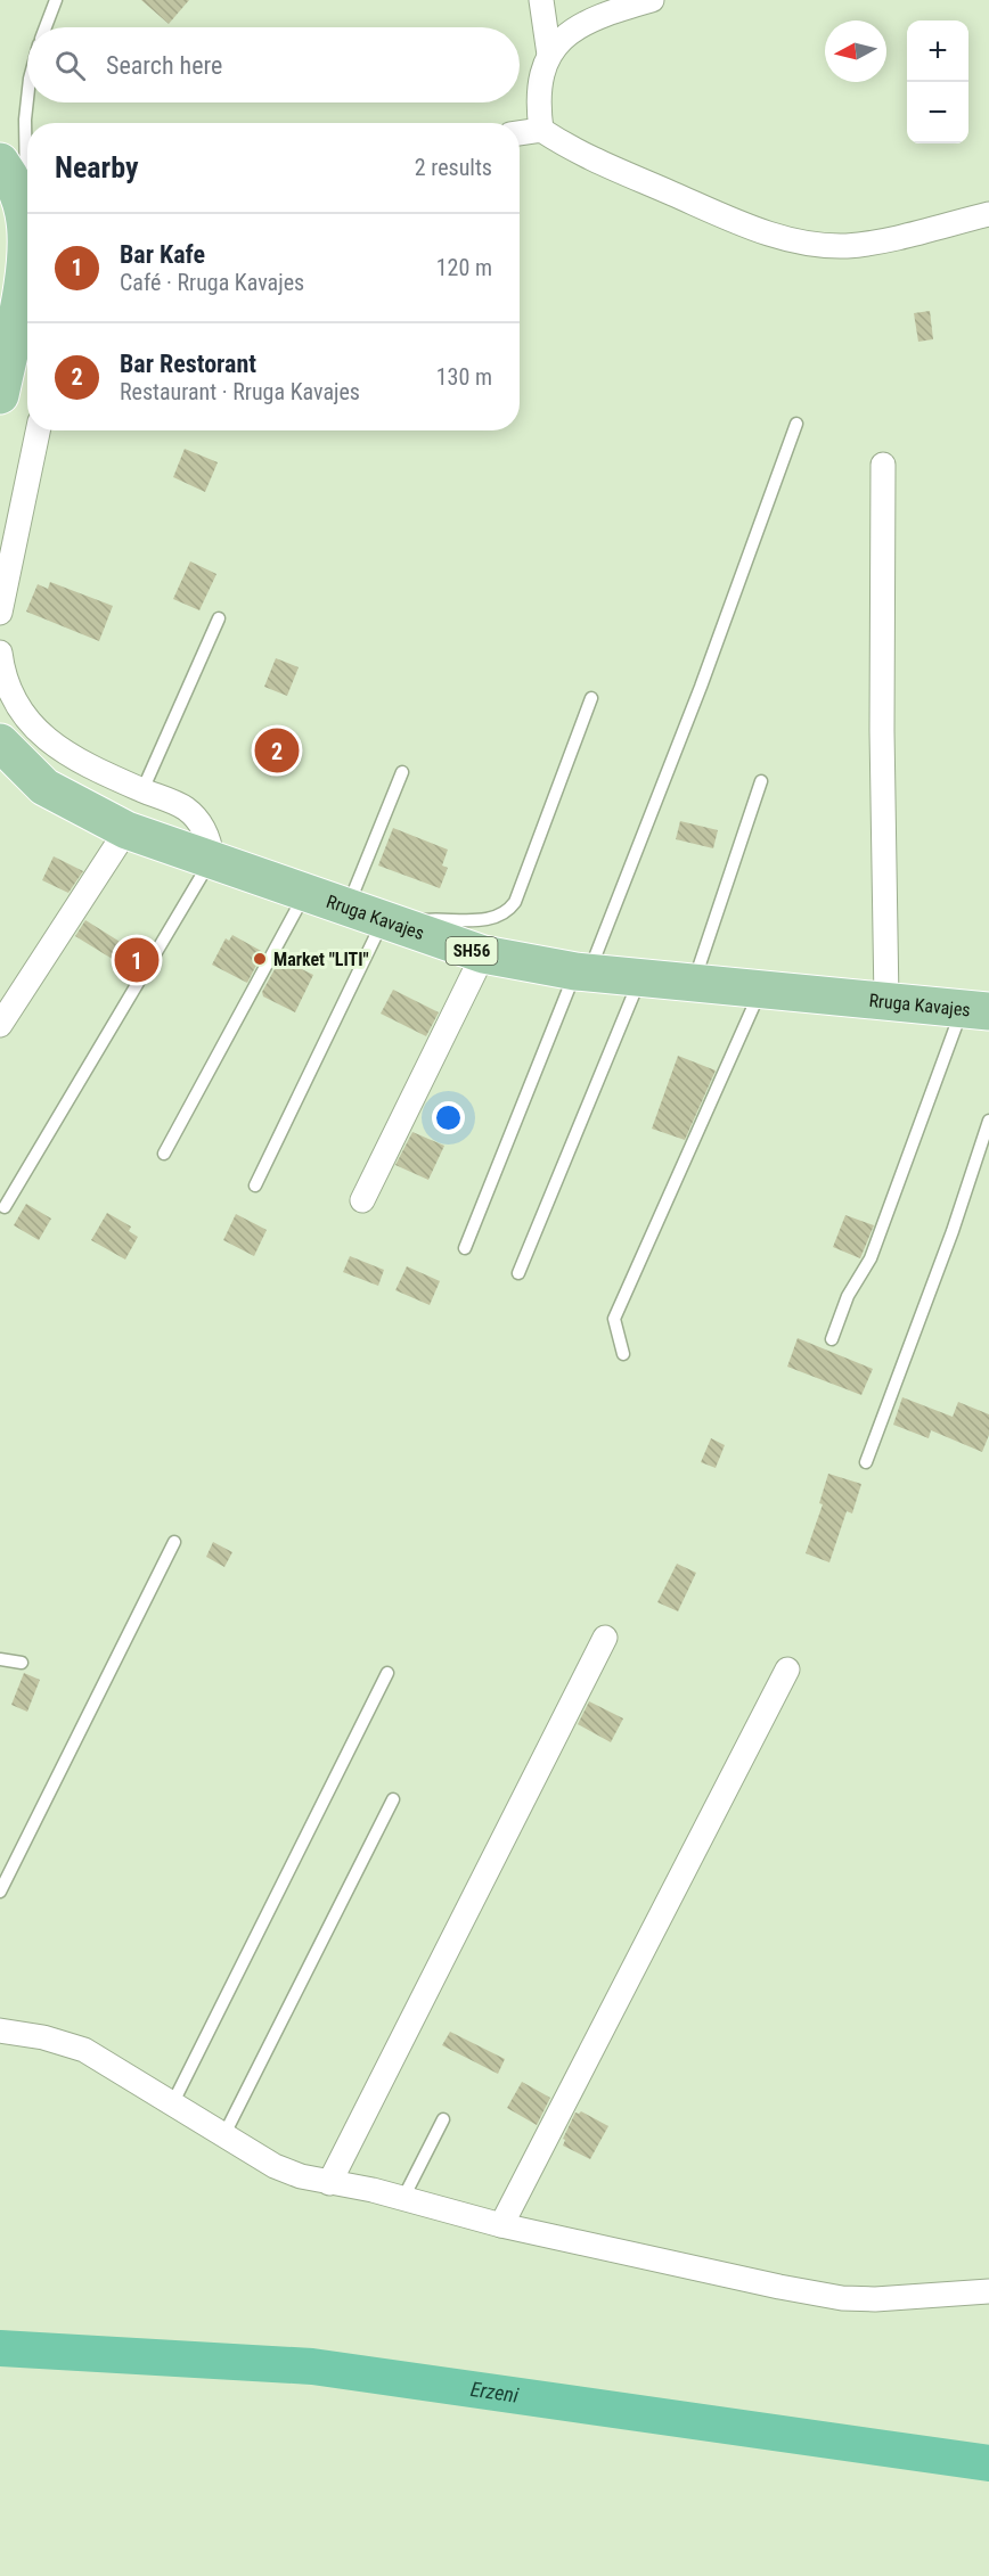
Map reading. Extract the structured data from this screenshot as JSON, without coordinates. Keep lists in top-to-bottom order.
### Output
{
  "streets": {
    "main road": ["Rruga Kavajes", "SH56"]
  },
  "water": ["Erzeni"],
  "places": ["Market \"LITI\""],
  "north": "left",
  "page": {
    "map_buttons": ["+", "−"],
    "search": "Search here",
    "heading": ["Nearby", "2 results"],
    "list": [
      {
        "mark": "1",
        "name": "Bar Kafe",
        "note": "Café · Rruga Kavajes",
        "value": "120 m"
      },
      {
        "mark": "2",
        "name": "Bar Restorant",
        "note": "Restaurant · Rruga Kavajes",
        "value": "130 m"
      }
    ],
    "pins": ["2", "1"]
  }
}
